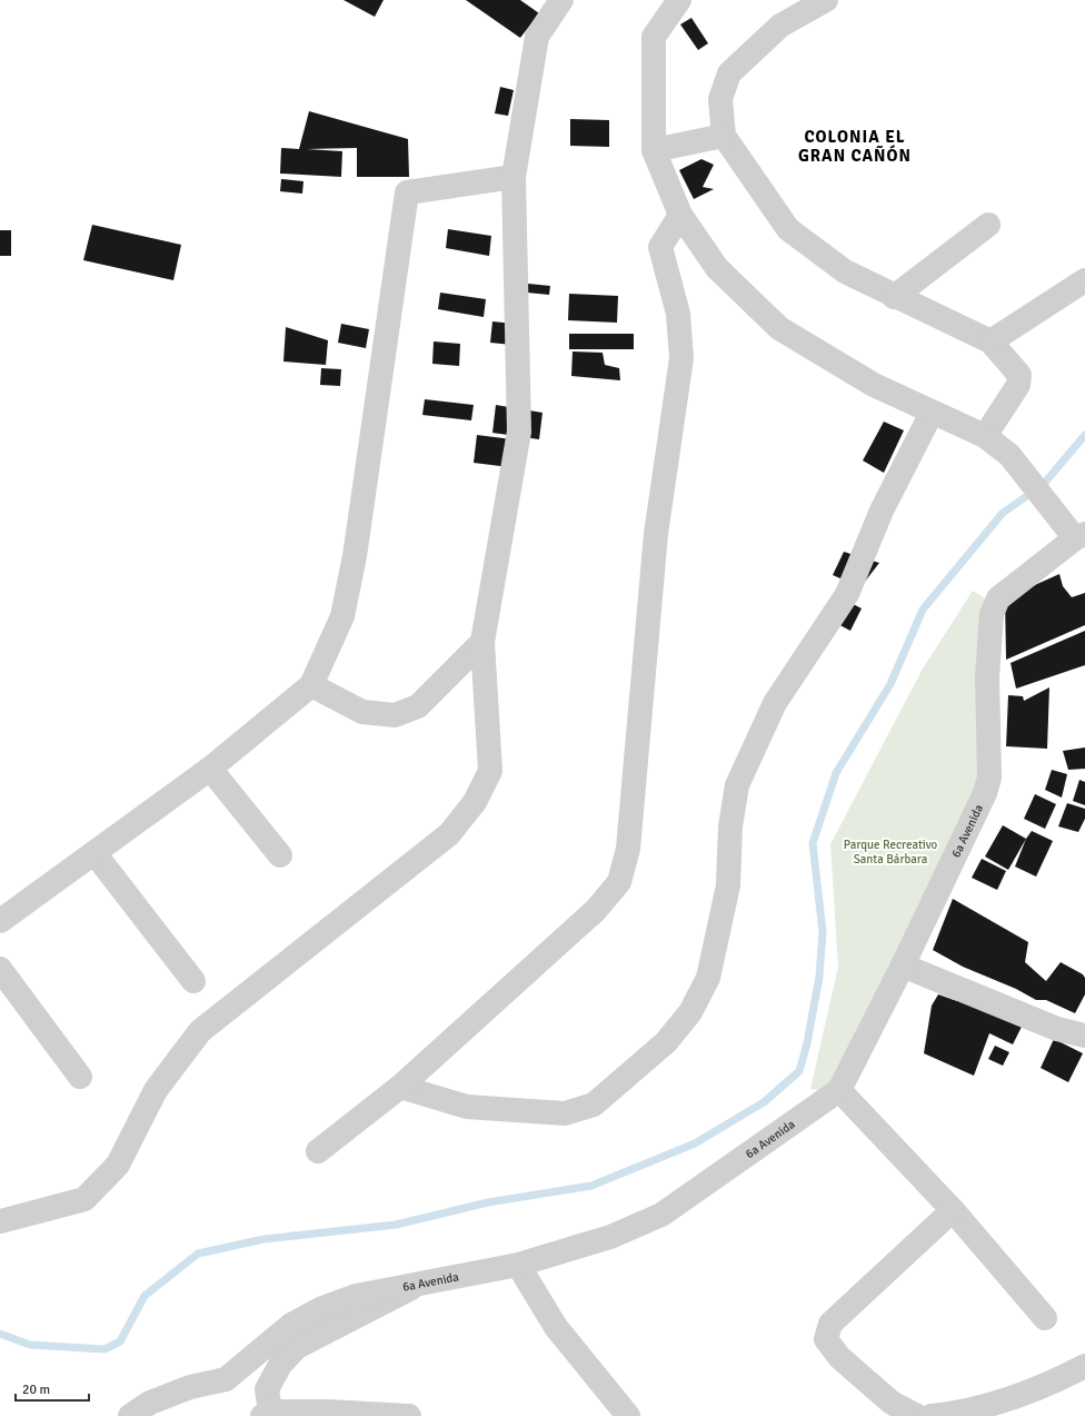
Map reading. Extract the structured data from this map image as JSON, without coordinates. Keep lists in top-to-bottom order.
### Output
{
  "streets": {
    "street": ["6a Avenida"]
  },
  "districts": ["COLONIA EL GRAN CAÑÓN"],
  "parks": ["Parque Recreativo Santa Bárbara"],
  "scale_bar": "20 m"
}
